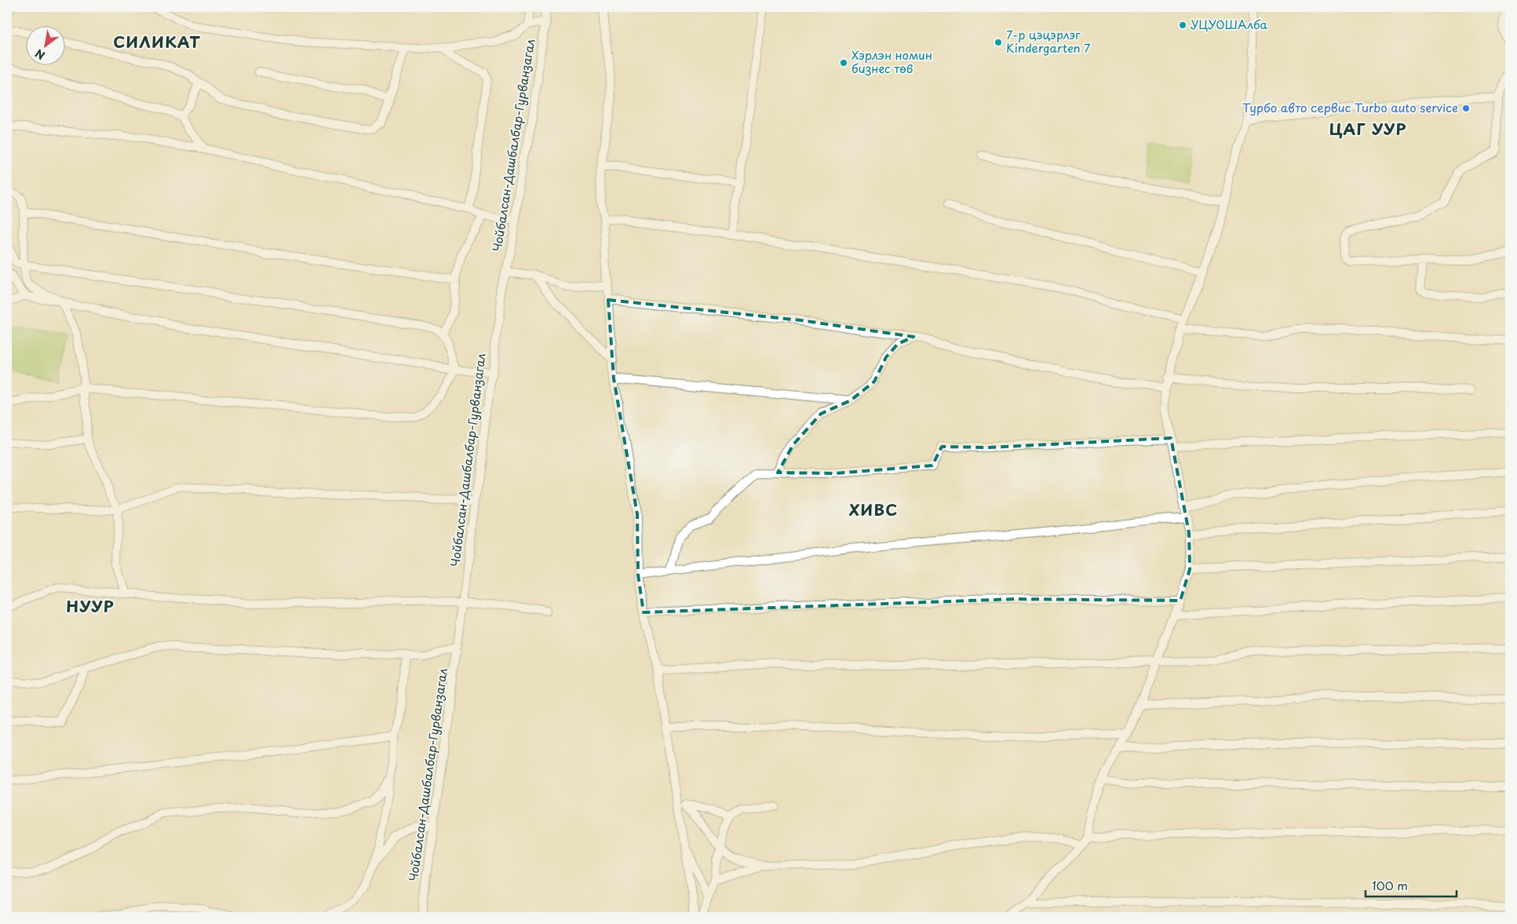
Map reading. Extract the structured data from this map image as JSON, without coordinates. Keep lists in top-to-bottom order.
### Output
{
  "streets": {
    "street": ["Чойбалсан-Дашбалбар-Гурванзагал"]
  },
  "districts": [
    "СИЛИКАТ",
    "ЦАГ УУР",
    "ХИВС",
    "НУУР"
  ],
  "places": [
    "УЦУОШАлба",
    "7-р цэцэрлэг Kindergarten 7",
    "Хэрлэн номин бизнес төв",
    "Турбо авто сервис Turbo auto service"
  ],
  "scale_bar": "100 m",
  "north": "bottom left"
}
